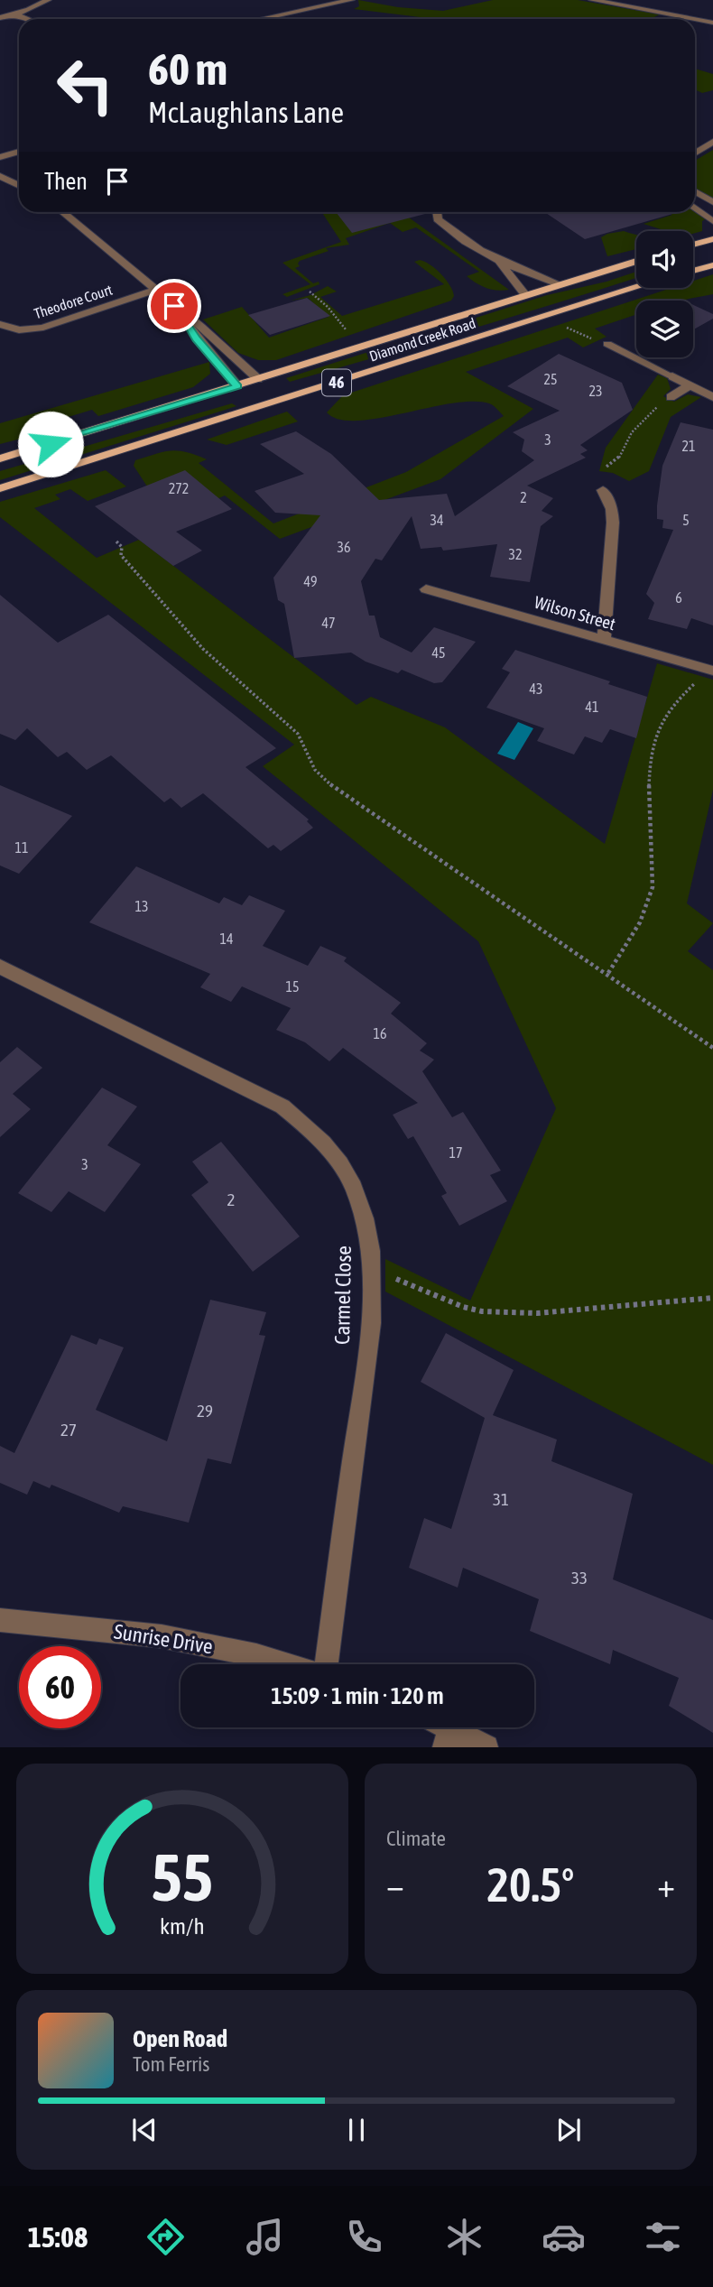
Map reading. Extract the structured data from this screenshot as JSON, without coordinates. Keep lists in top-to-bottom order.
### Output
{
  "streets": {
    "main road": ["Diamond Creek Road", "46"],
    "street": [
      "Theodore Court",
      "Wilson Street",
      "Carmel Close",
      "Sunrise Drive"
    ]
  },
  "house_numbers": [
    "25",
    "23",
    "3",
    "21",
    "272",
    "2",
    "34",
    "5",
    "36",
    "32",
    "49",
    "6",
    "47",
    "45",
    "43",
    "41",
    "11",
    "13",
    "14",
    "15",
    "16",
    "17",
    "3",
    "2",
    "29",
    "27",
    "31",
    "33"
  ],
  "page": {
    "turn": ["60 m", "McLaughlans Lane"],
    "then": "Then",
    "limit": "60",
    "trip": "15:09 · 1 min · 120 m",
    "tile": "Climate",
    "heat": ["−", "20.5°", "+"],
    "song": ["Open Road", "Tom Ferris"],
    "tabs": "15:08",
    "gauge": ["55", "km/h"]
  }
}
